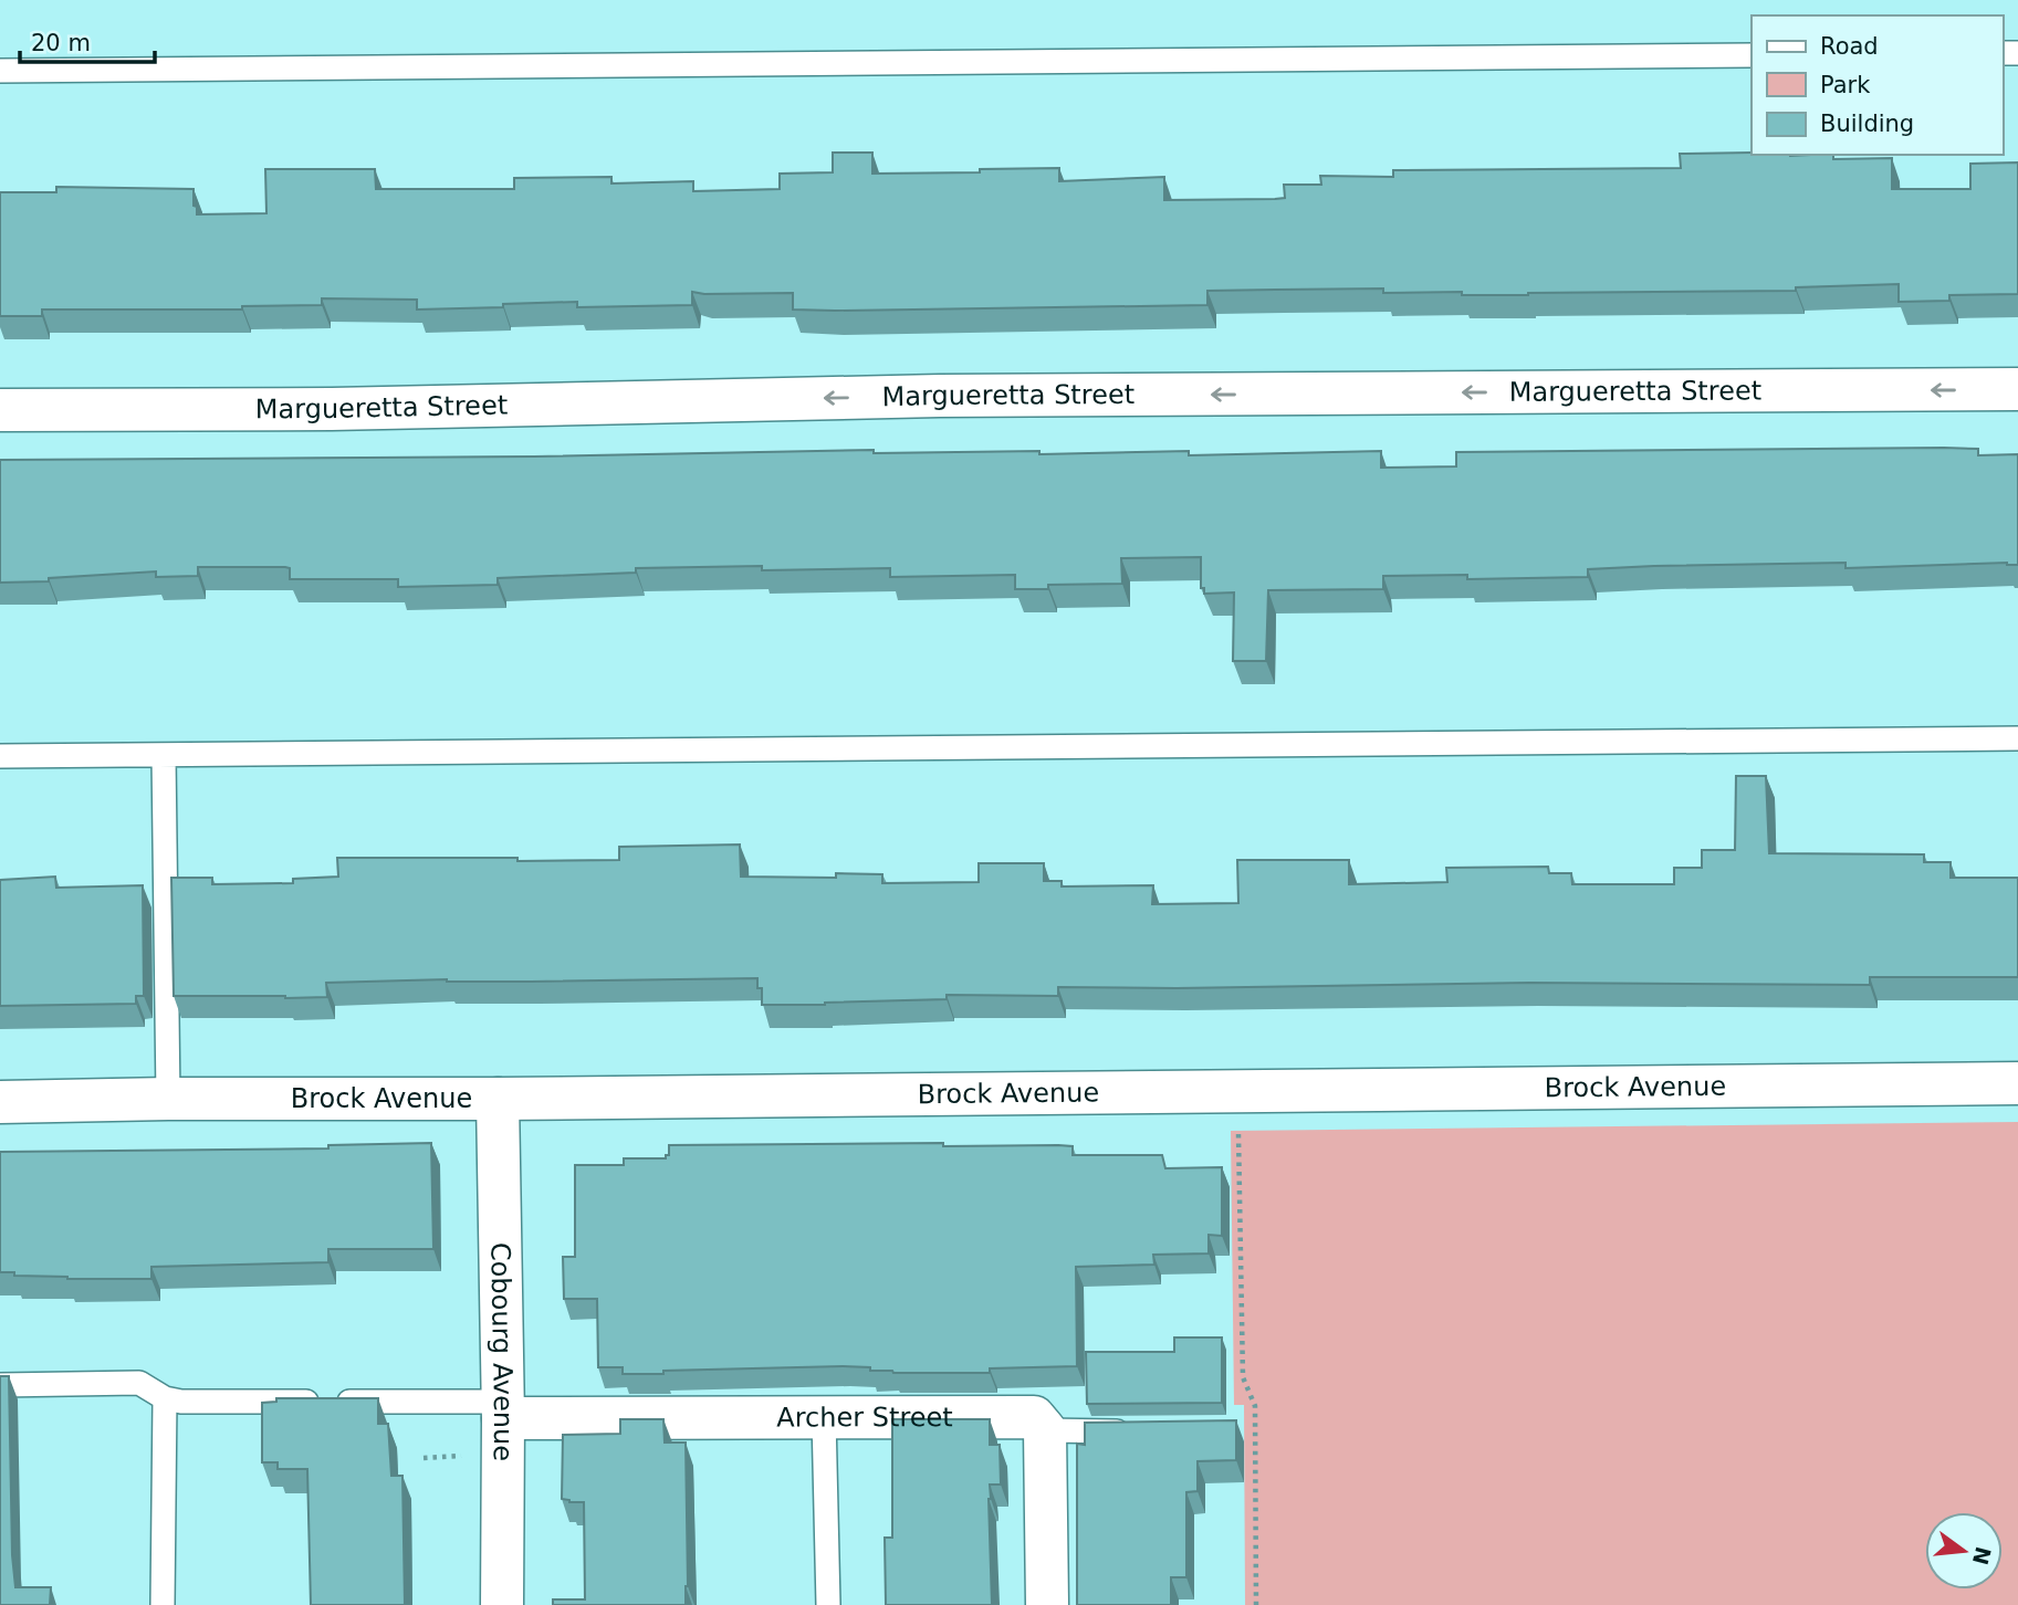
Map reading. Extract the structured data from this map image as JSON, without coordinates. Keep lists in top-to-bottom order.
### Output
{
  "streets": {
    "street": [
      "Margueretta Street",
      "Brock Avenue",
      "Cobourg Avenue",
      "Archer Street"
    ]
  },
  "crossings": [
    ["Brock Avenue", "Cobourg Avenue"],
    ["Cobourg Avenue", "Archer Street"]
  ],
  "one_way": ["Margueretta Street"],
  "legend": ["Road", "Park", "Building"],
  "scale_bar": "20 m",
  "north": "right"
}
